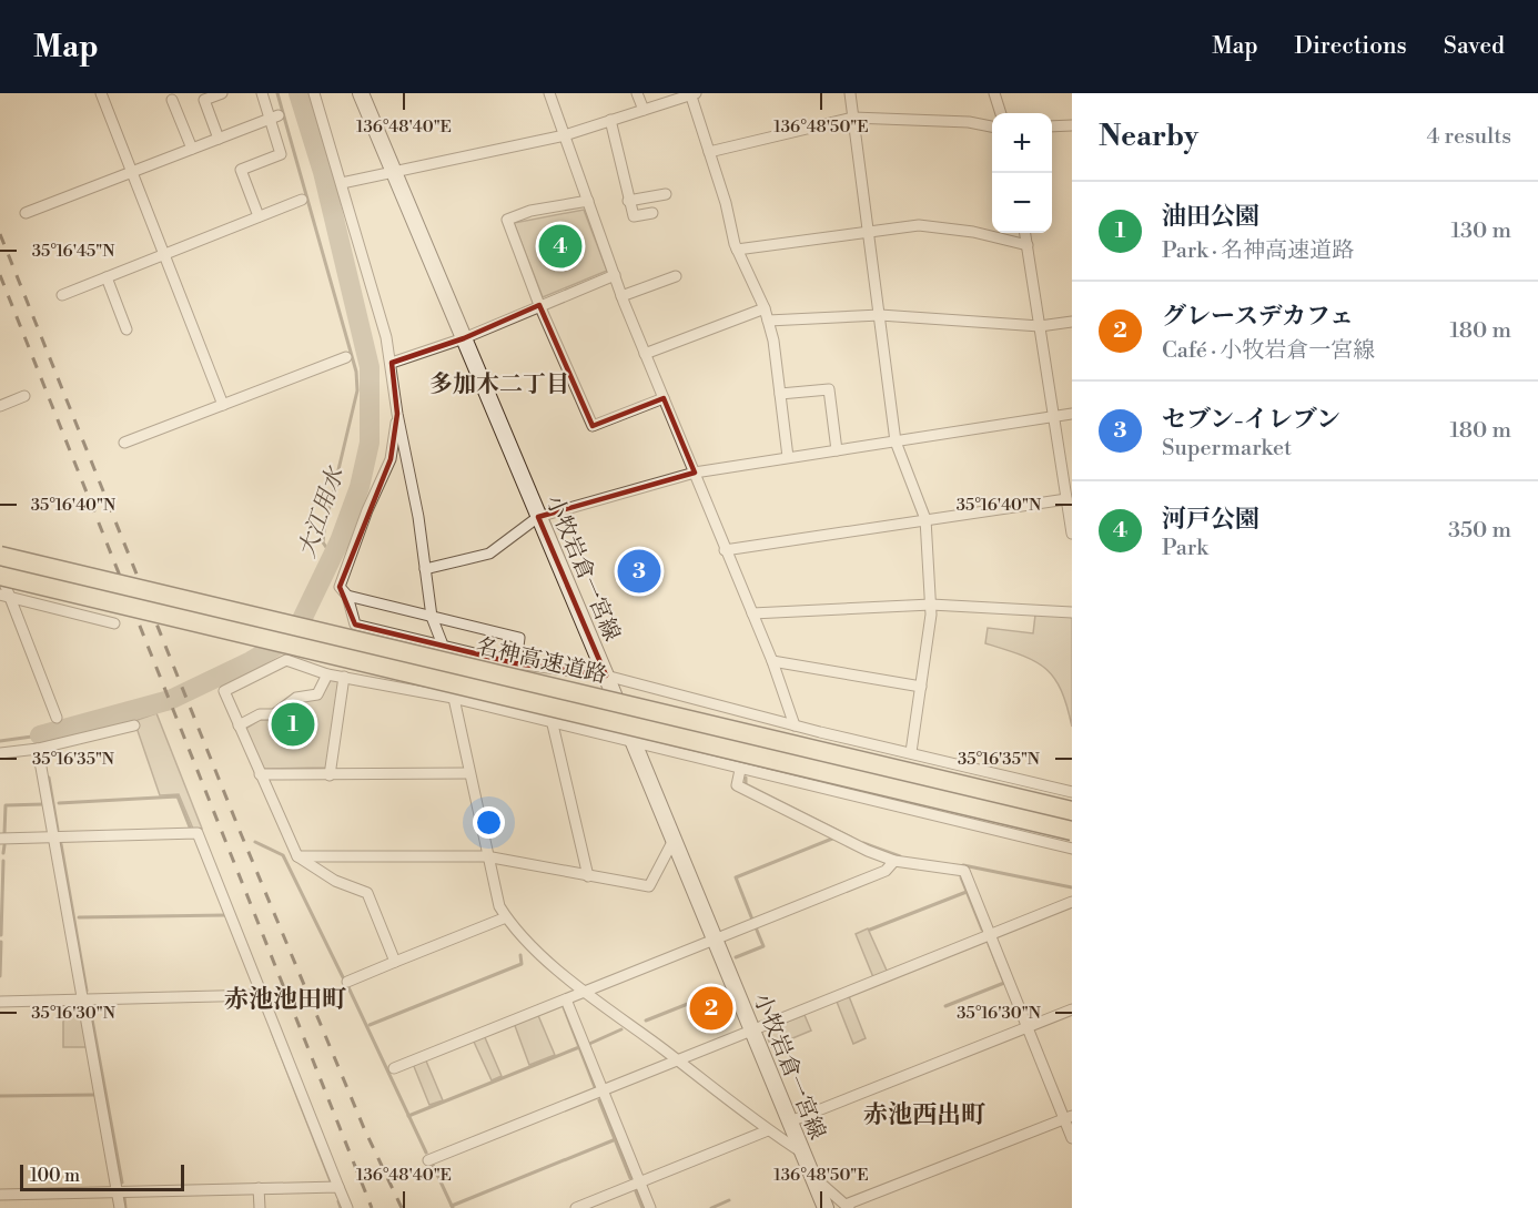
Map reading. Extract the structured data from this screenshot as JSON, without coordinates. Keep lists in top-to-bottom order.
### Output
{
  "streets": {
    "highway": ["名神高速道路"],
    "main road": ["小牧岩倉一宮線"]
  },
  "districts": ["多加木二丁目", "赤池池田町", "赤池西出町"],
  "water": ["大江用水"],
  "scale_bar": "100 m",
  "page": {
    "header": "Map",
    "nav": ["Map", "Directions", "Saved"],
    "heading": ["Nearby", "4 results"],
    "map_buttons": ["+", "−"],
    "list": [
      {
        "mark": "1",
        "name": "油田公園",
        "note": "Park · 名神高速道路",
        "value": "130 m"
      },
      {
        "mark": "2",
        "name": "グレースデカフェ",
        "note": "Café · 小牧岩倉一宮線",
        "value": "180 m"
      },
      {
        "mark": "3",
        "name": "セブン-イレブン",
        "note": "Supermarket",
        "value": "180 m"
      },
      {
        "mark": "4",
        "name": "河戸公園",
        "note": "Park",
        "value": "350 m"
      }
    ],
    "pins": [
      "4",
      "3",
      "1",
      "2"
    ],
    "scale": "100 m"
  },
  "coordinates": [
    "136°48'40\"E",
    "136°48'50\"E",
    "35°16'45\"N",
    "35°16'40\"N",
    "35°16'35\"N",
    "35°16'30\"N"
  ]
}
